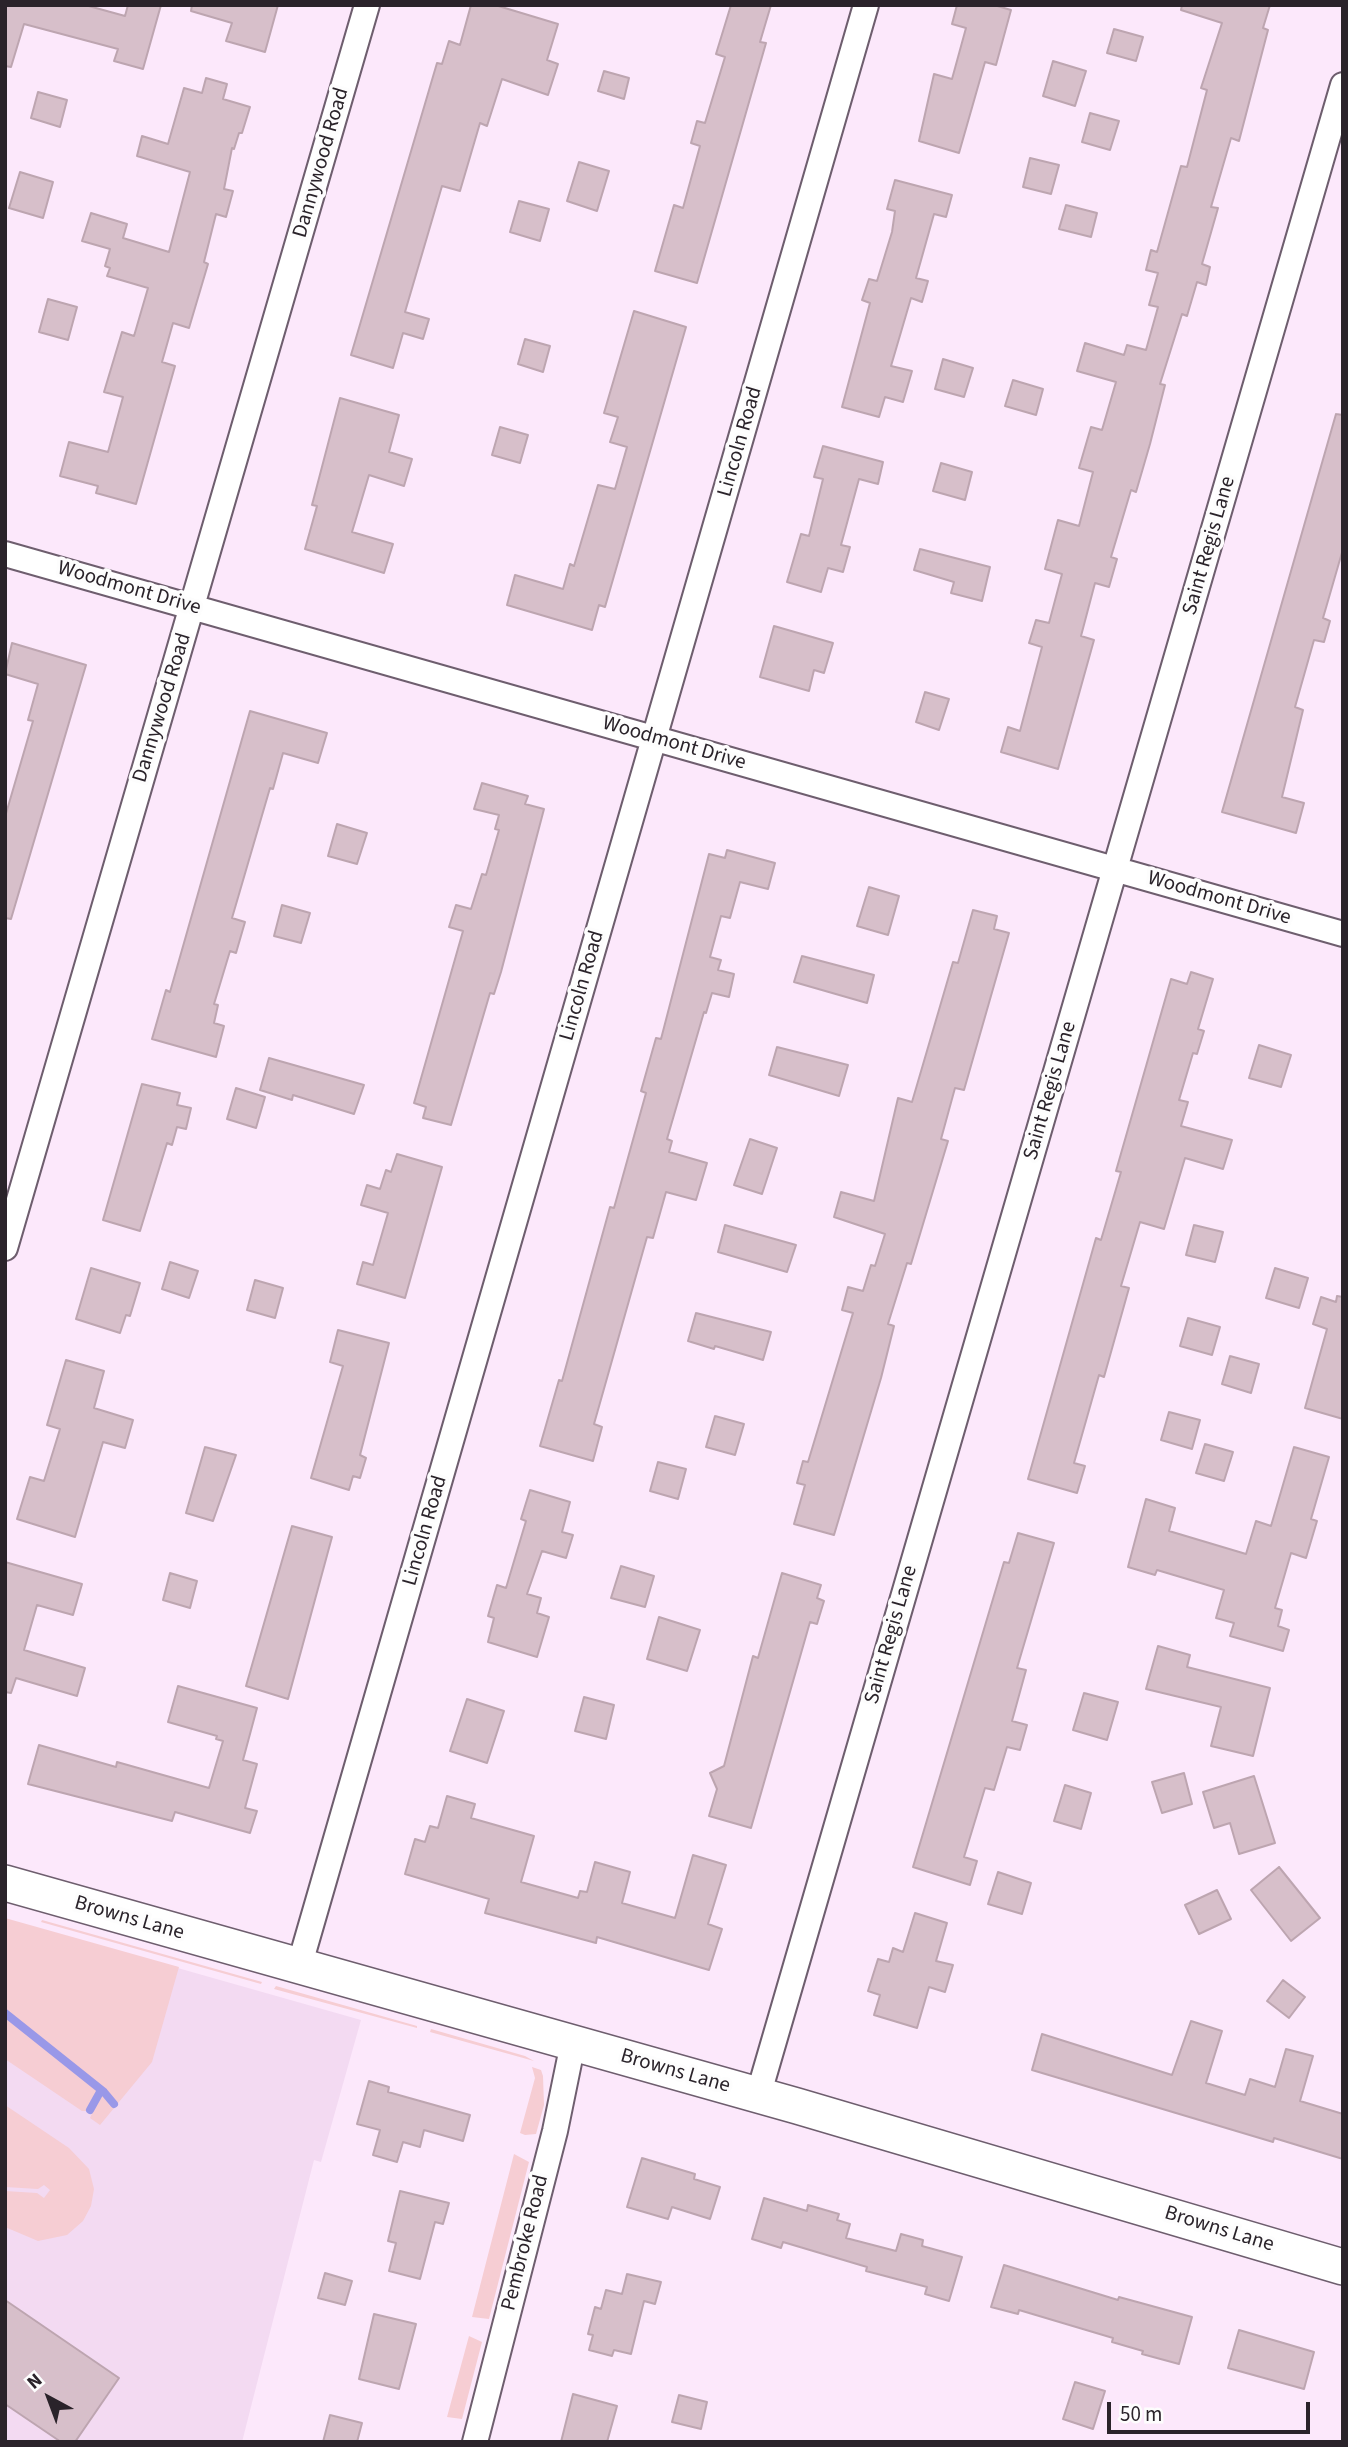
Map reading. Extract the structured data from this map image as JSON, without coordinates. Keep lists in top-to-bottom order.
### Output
{
  "streets": {
    "street": [
      "Dannywood Road",
      "Lincoln Road",
      "Saint Regis Lane",
      "Woodmont Drive",
      "Browns Lane",
      "Pembroke Road"
    ]
  },
  "crossings": [
    ["Dannywood Road", "Woodmont Drive"],
    ["Lincoln Road", "Woodmont Drive"],
    ["Lincoln Road", "Browns Lane"],
    ["Saint Regis Lane", "Woodmont Drive"],
    ["Saint Regis Lane", "Browns Lane"],
    ["Browns Lane", "Pembroke Road"]
  ],
  "scale_bar": "50 m",
  "north": "top left"
}
